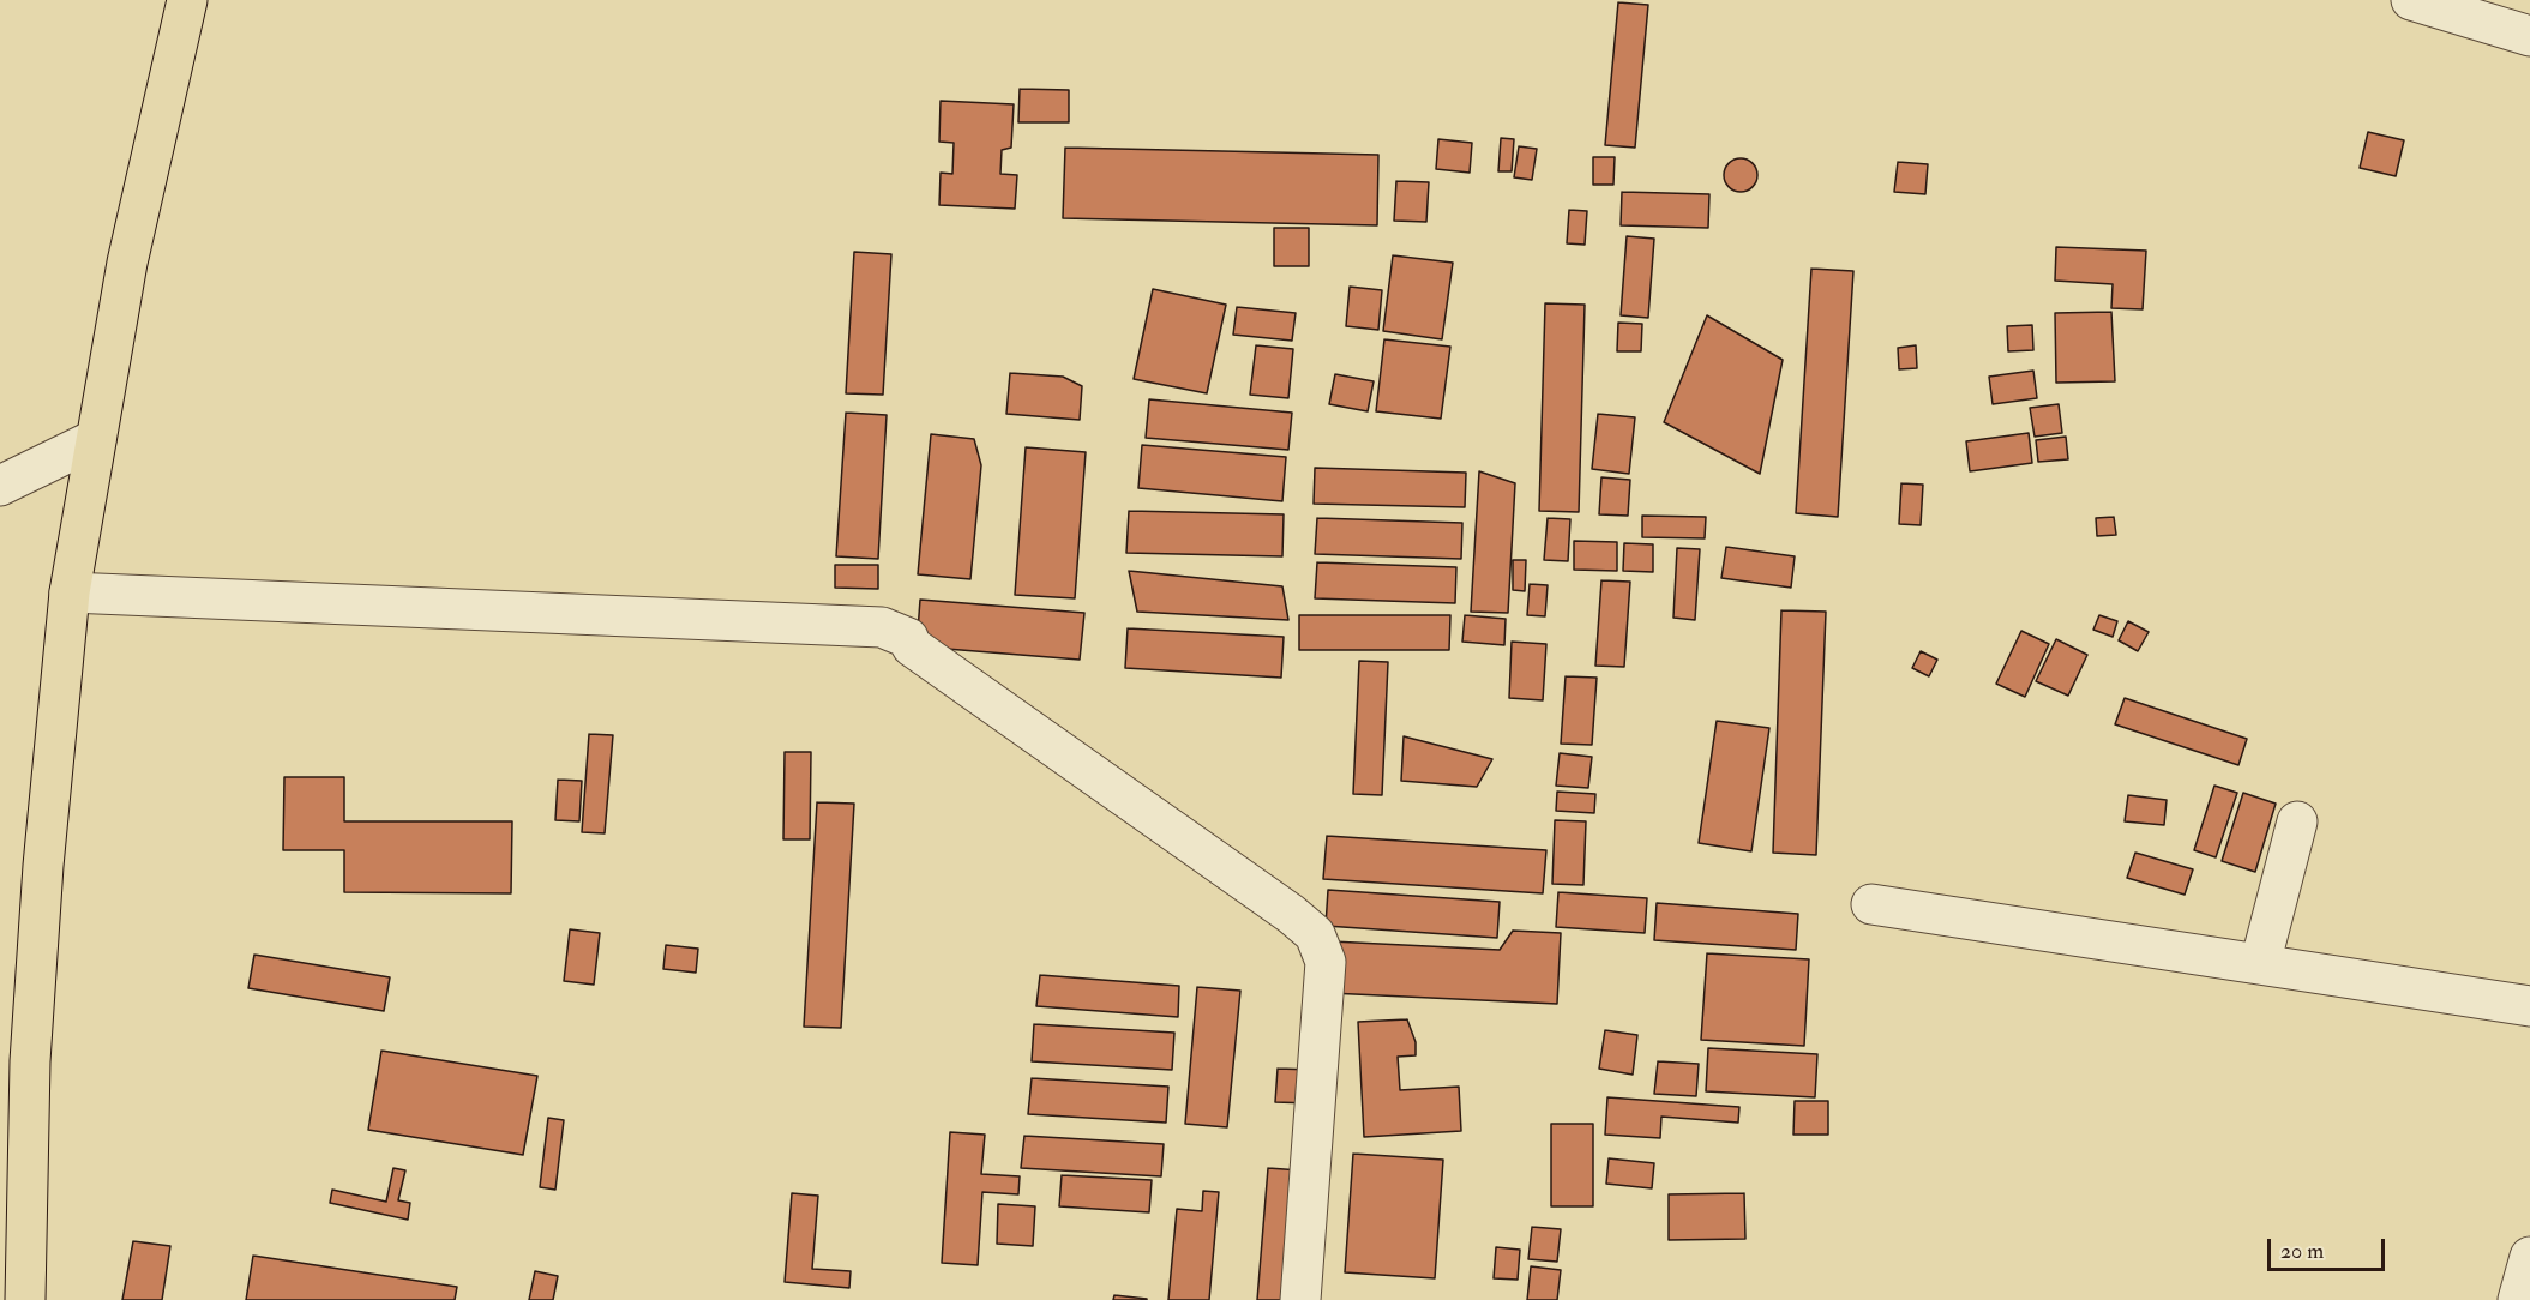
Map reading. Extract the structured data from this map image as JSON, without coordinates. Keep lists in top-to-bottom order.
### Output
{
  "scale_bar": "20 m"
}
